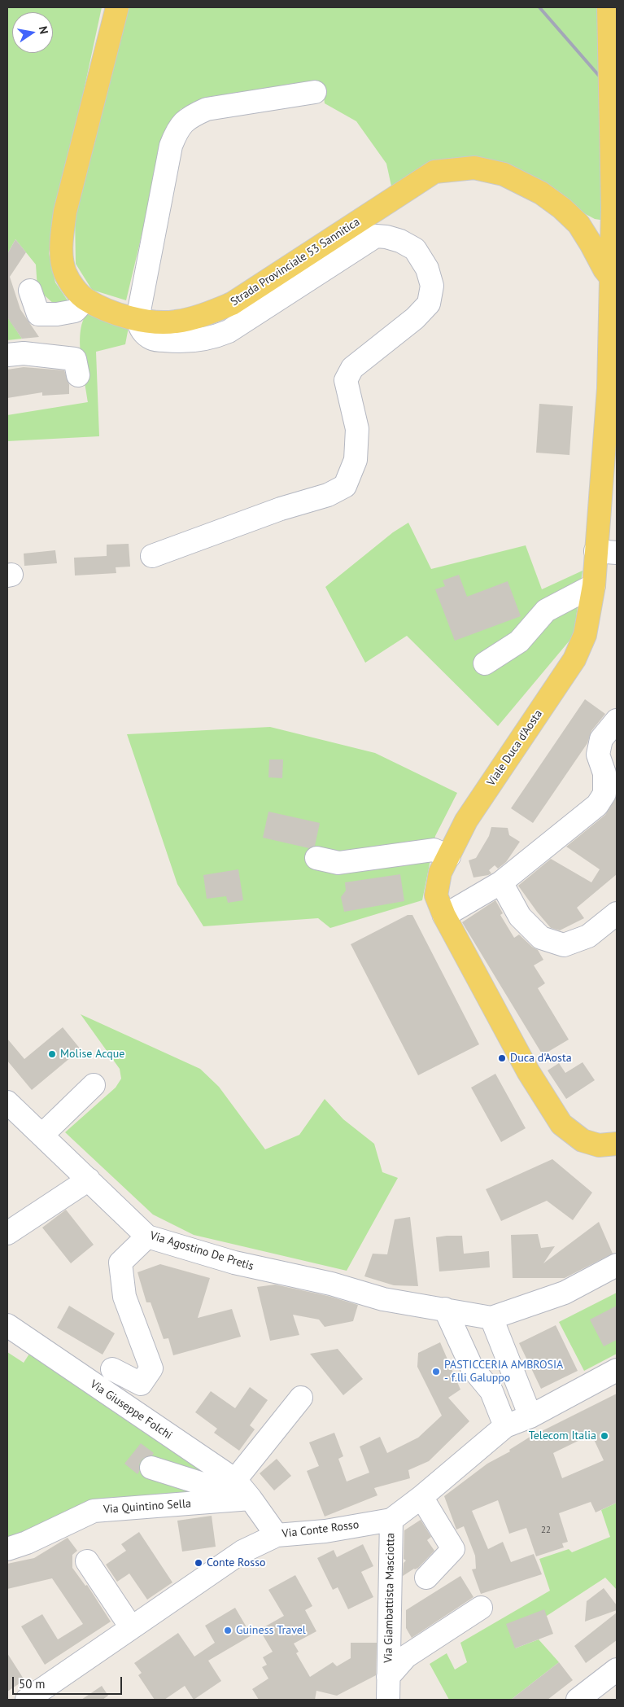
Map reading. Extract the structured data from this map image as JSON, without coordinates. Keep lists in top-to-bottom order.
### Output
{
  "streets": {
    "main road": ["Strada Provinciale 53 Sannitica", "Viale Duca d'Aosta"],
    "street": [
      "Via Agostino De Pretis",
      "Via Giuseppe Folchi",
      "Via Quintino Sella",
      "Via Conte Rosso",
      "Via Giambattista Masciotta"
    ]
  },
  "crossings": [
    ["Strada Provinciale 53 Sannitica", "Viale Duca d'Aosta"],
    ["Via Giuseppe Folchi", "Via Quintino Sella"],
    ["Via Conte Rosso", "Via Giambattista Masciotta"]
  ],
  "places": [
    "Molise Acque",
    "Duca d'Aosta",
    "PASTICCERIA AMBROSIA - f.lli Galuppo",
    "Telecom Italia",
    "Conte Rosso",
    "Guiness Travel"
  ],
  "house_numbers": ["22"],
  "scale_bar": "50 m",
  "north": "right"
}
